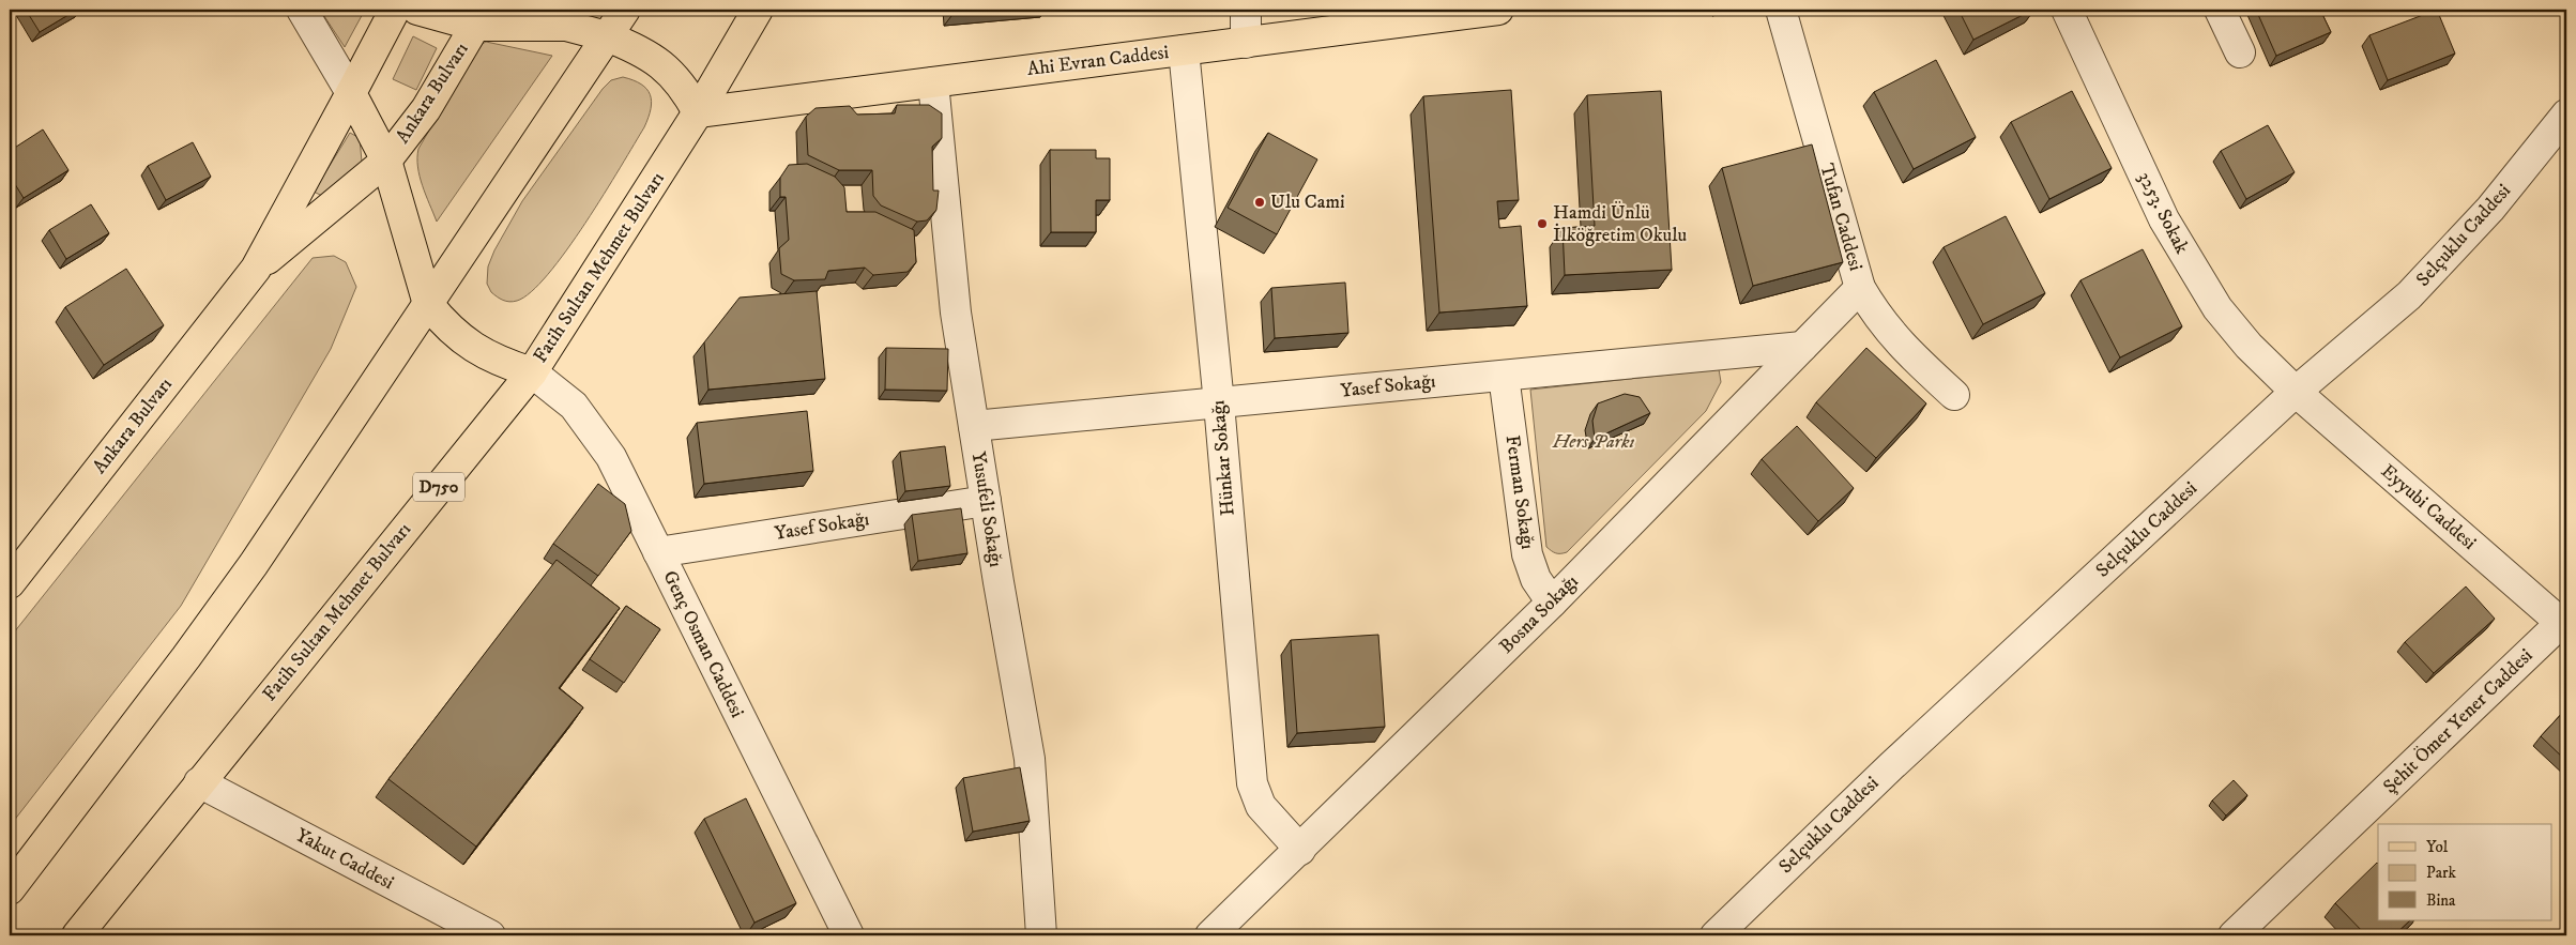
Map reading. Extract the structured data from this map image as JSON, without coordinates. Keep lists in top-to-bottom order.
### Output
{
  "streets": {
    "main road": [
      "Ahi Evran Caddesi",
      "Ankara Bulvarı",
      "Fatih Sultan Mehmet Bulvarı",
      "D750"
    ],
    "street": [
      "3253. Sokak",
      "Tufan Caddesi",
      "Selçuklu Caddesi",
      "Yasef Sokağı",
      "Hünkar Sokağı",
      "Ferman Sokağı",
      "Eyyubi Caddesi",
      "Yusufeli Sokağı",
      "Bosna Sokağı",
      "Genç Osman Caddesi",
      "Şehit Ömer Yener Caddesi",
      "Yakut Caddesi"
    ]
  },
  "crossings": [
    ["Ahi Evran Caddesi", "Ankara Bulvarı"],
    ["Ahi Evran Caddesi", "Fatih Sultan Mehmet Bulvarı"],
    ["Ahi Evran Caddesi", "Hünkar Sokağı"],
    ["Ahi Evran Caddesi", "Yusufeli Sokağı"],
    ["Ankara Bulvarı", "Fatih Sultan Mehmet Bulvarı"],
    ["3253. Sokak", "Selçuklu Caddesi"],
    ["3253. Sokak", "Eyyubi Caddesi"],
    ["Tufan Caddesi", "Bosna Sokağı"],
    ["Selçuklu Caddesi", "Eyyubi Caddesi"],
    ["Fatih Sultan Mehmet Bulvarı", "Genç Osman Caddesi"],
    ["Fatih Sultan Mehmet Bulvarı", "Yakut Caddesi"],
    ["Yasef Sokağı", "Hünkar Sokağı"],
    ["Yasef Sokağı", "Ferman Sokağı"],
    ["Yasef Sokağı", "Yusufeli Sokağı"],
    ["Yasef Sokağı", "Bosna Sokağı"],
    ["Yasef Sokağı", "Genç Osman Caddesi"],
    ["Hünkar Sokağı", "Bosna Sokağı"],
    ["Ferman Sokağı", "Bosna Sokağı"],
    ["Eyyubi Caddesi", "Şehit Ömer Yener Caddesi"]
  ],
  "parks": ["Hers Parkı"],
  "places": ["Ulu Cami", "Hamdi Ünlü İlköğretim Okulu"],
  "legend": ["Yol", "Park", "Bina"]
}
